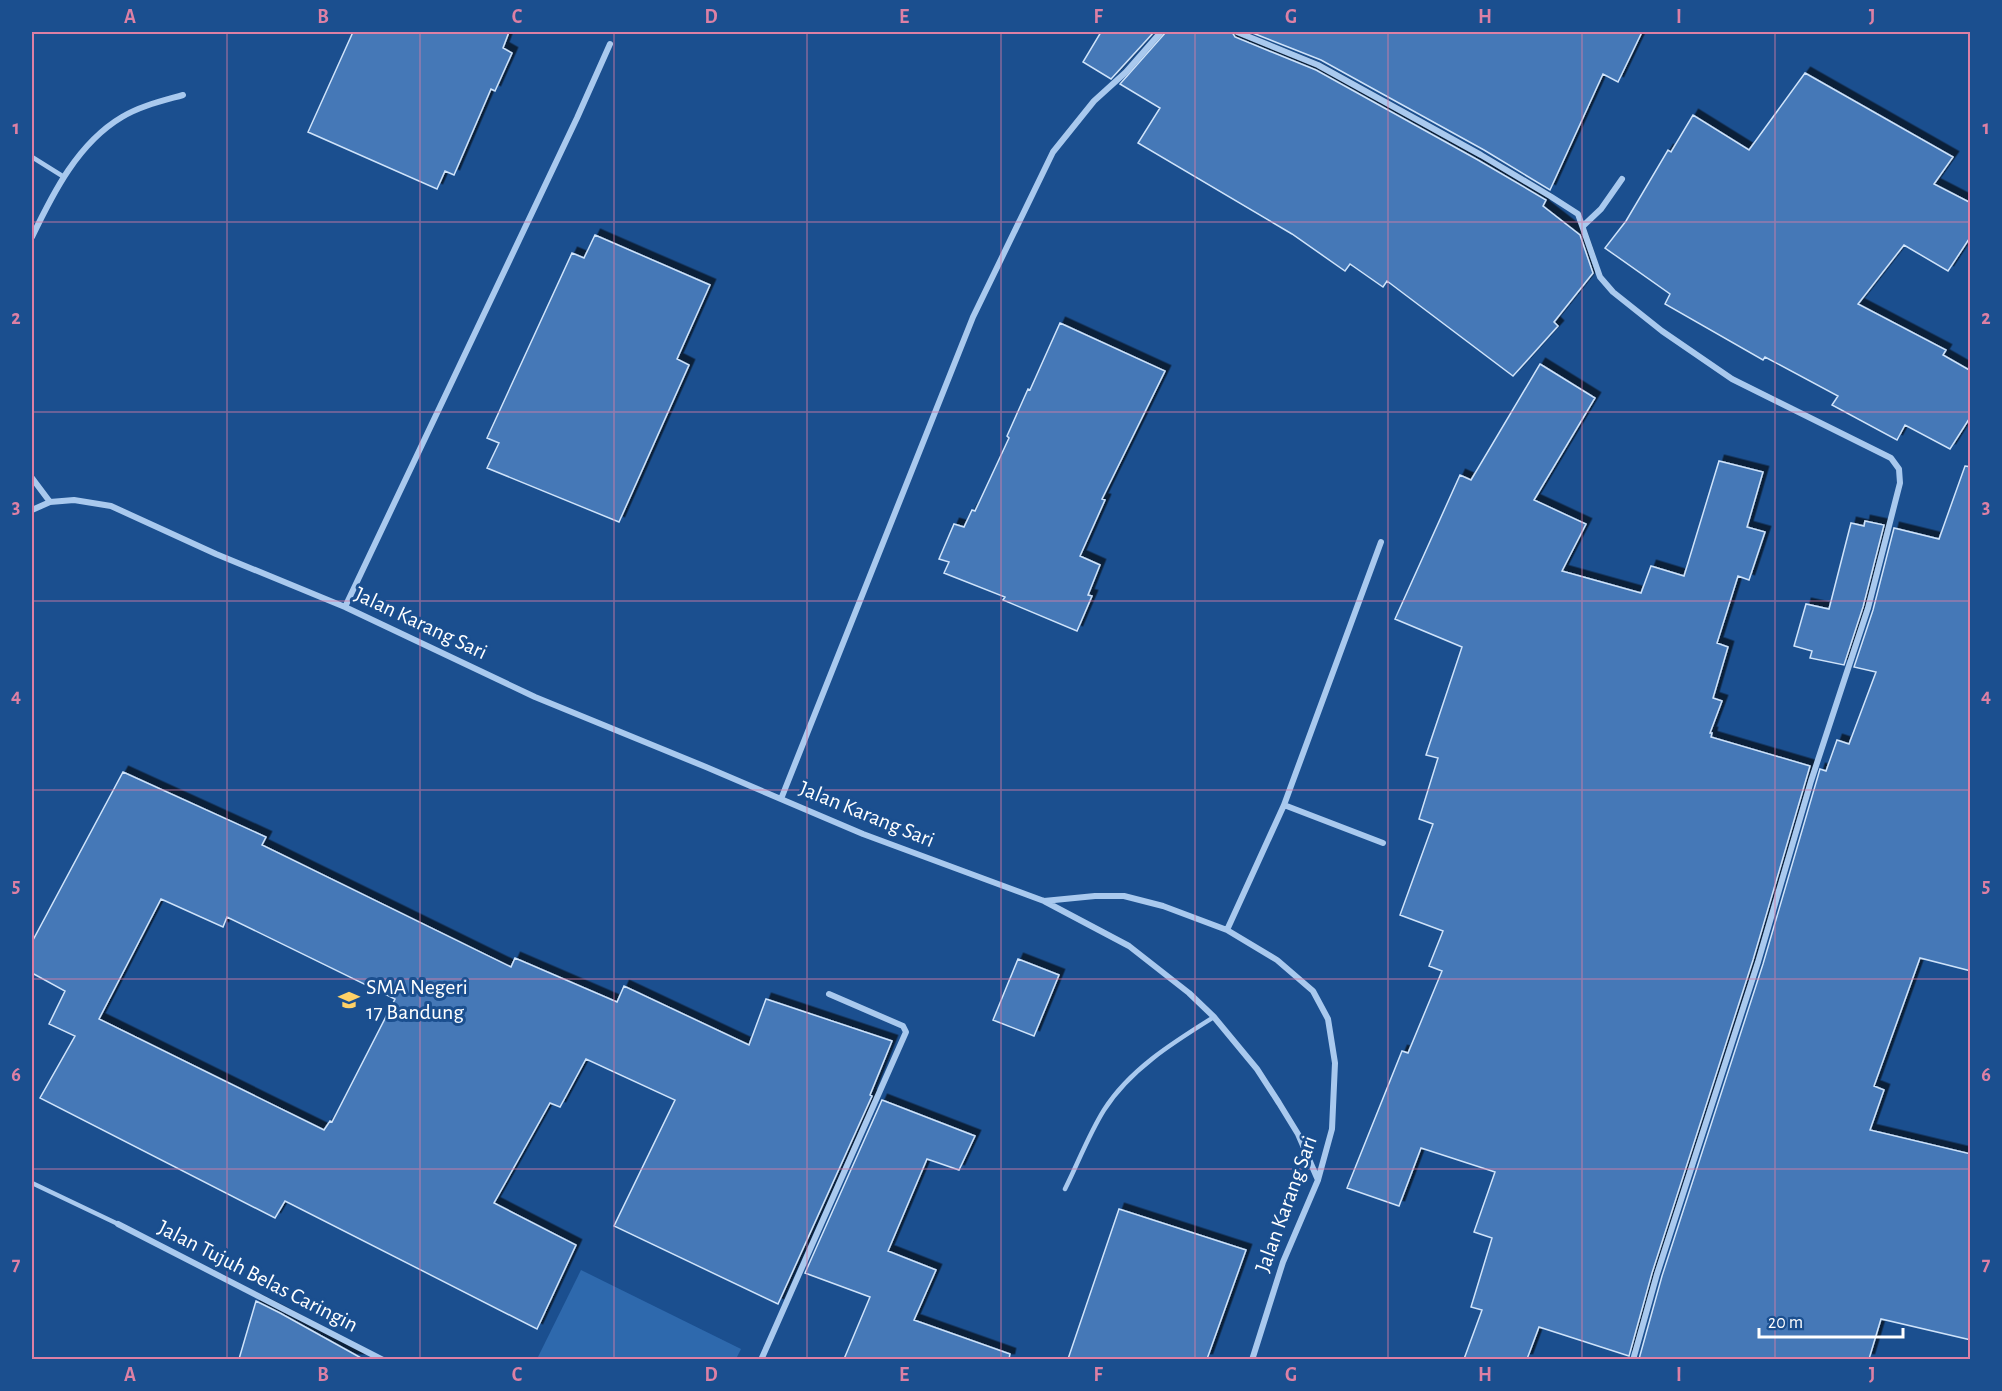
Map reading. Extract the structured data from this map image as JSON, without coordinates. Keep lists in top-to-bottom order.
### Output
{
  "streets": {
    "street": ["Jalan Karang Sari", "Jalan Tujuh Belas Caringin"]
  },
  "places": {
    "school or university": ["SMA Negeri 17 Bandung"]
  },
  "scale_bar": "20 m",
  "grid": {
    "columns": [
      "A",
      "B",
      "C",
      "D",
      "E",
      "F",
      "G",
      "H",
      "I",
      "J"
    ],
    "rows": [
      "1",
      "2",
      "3",
      "4",
      "5",
      "6",
      "7"
    ]
  }
}
